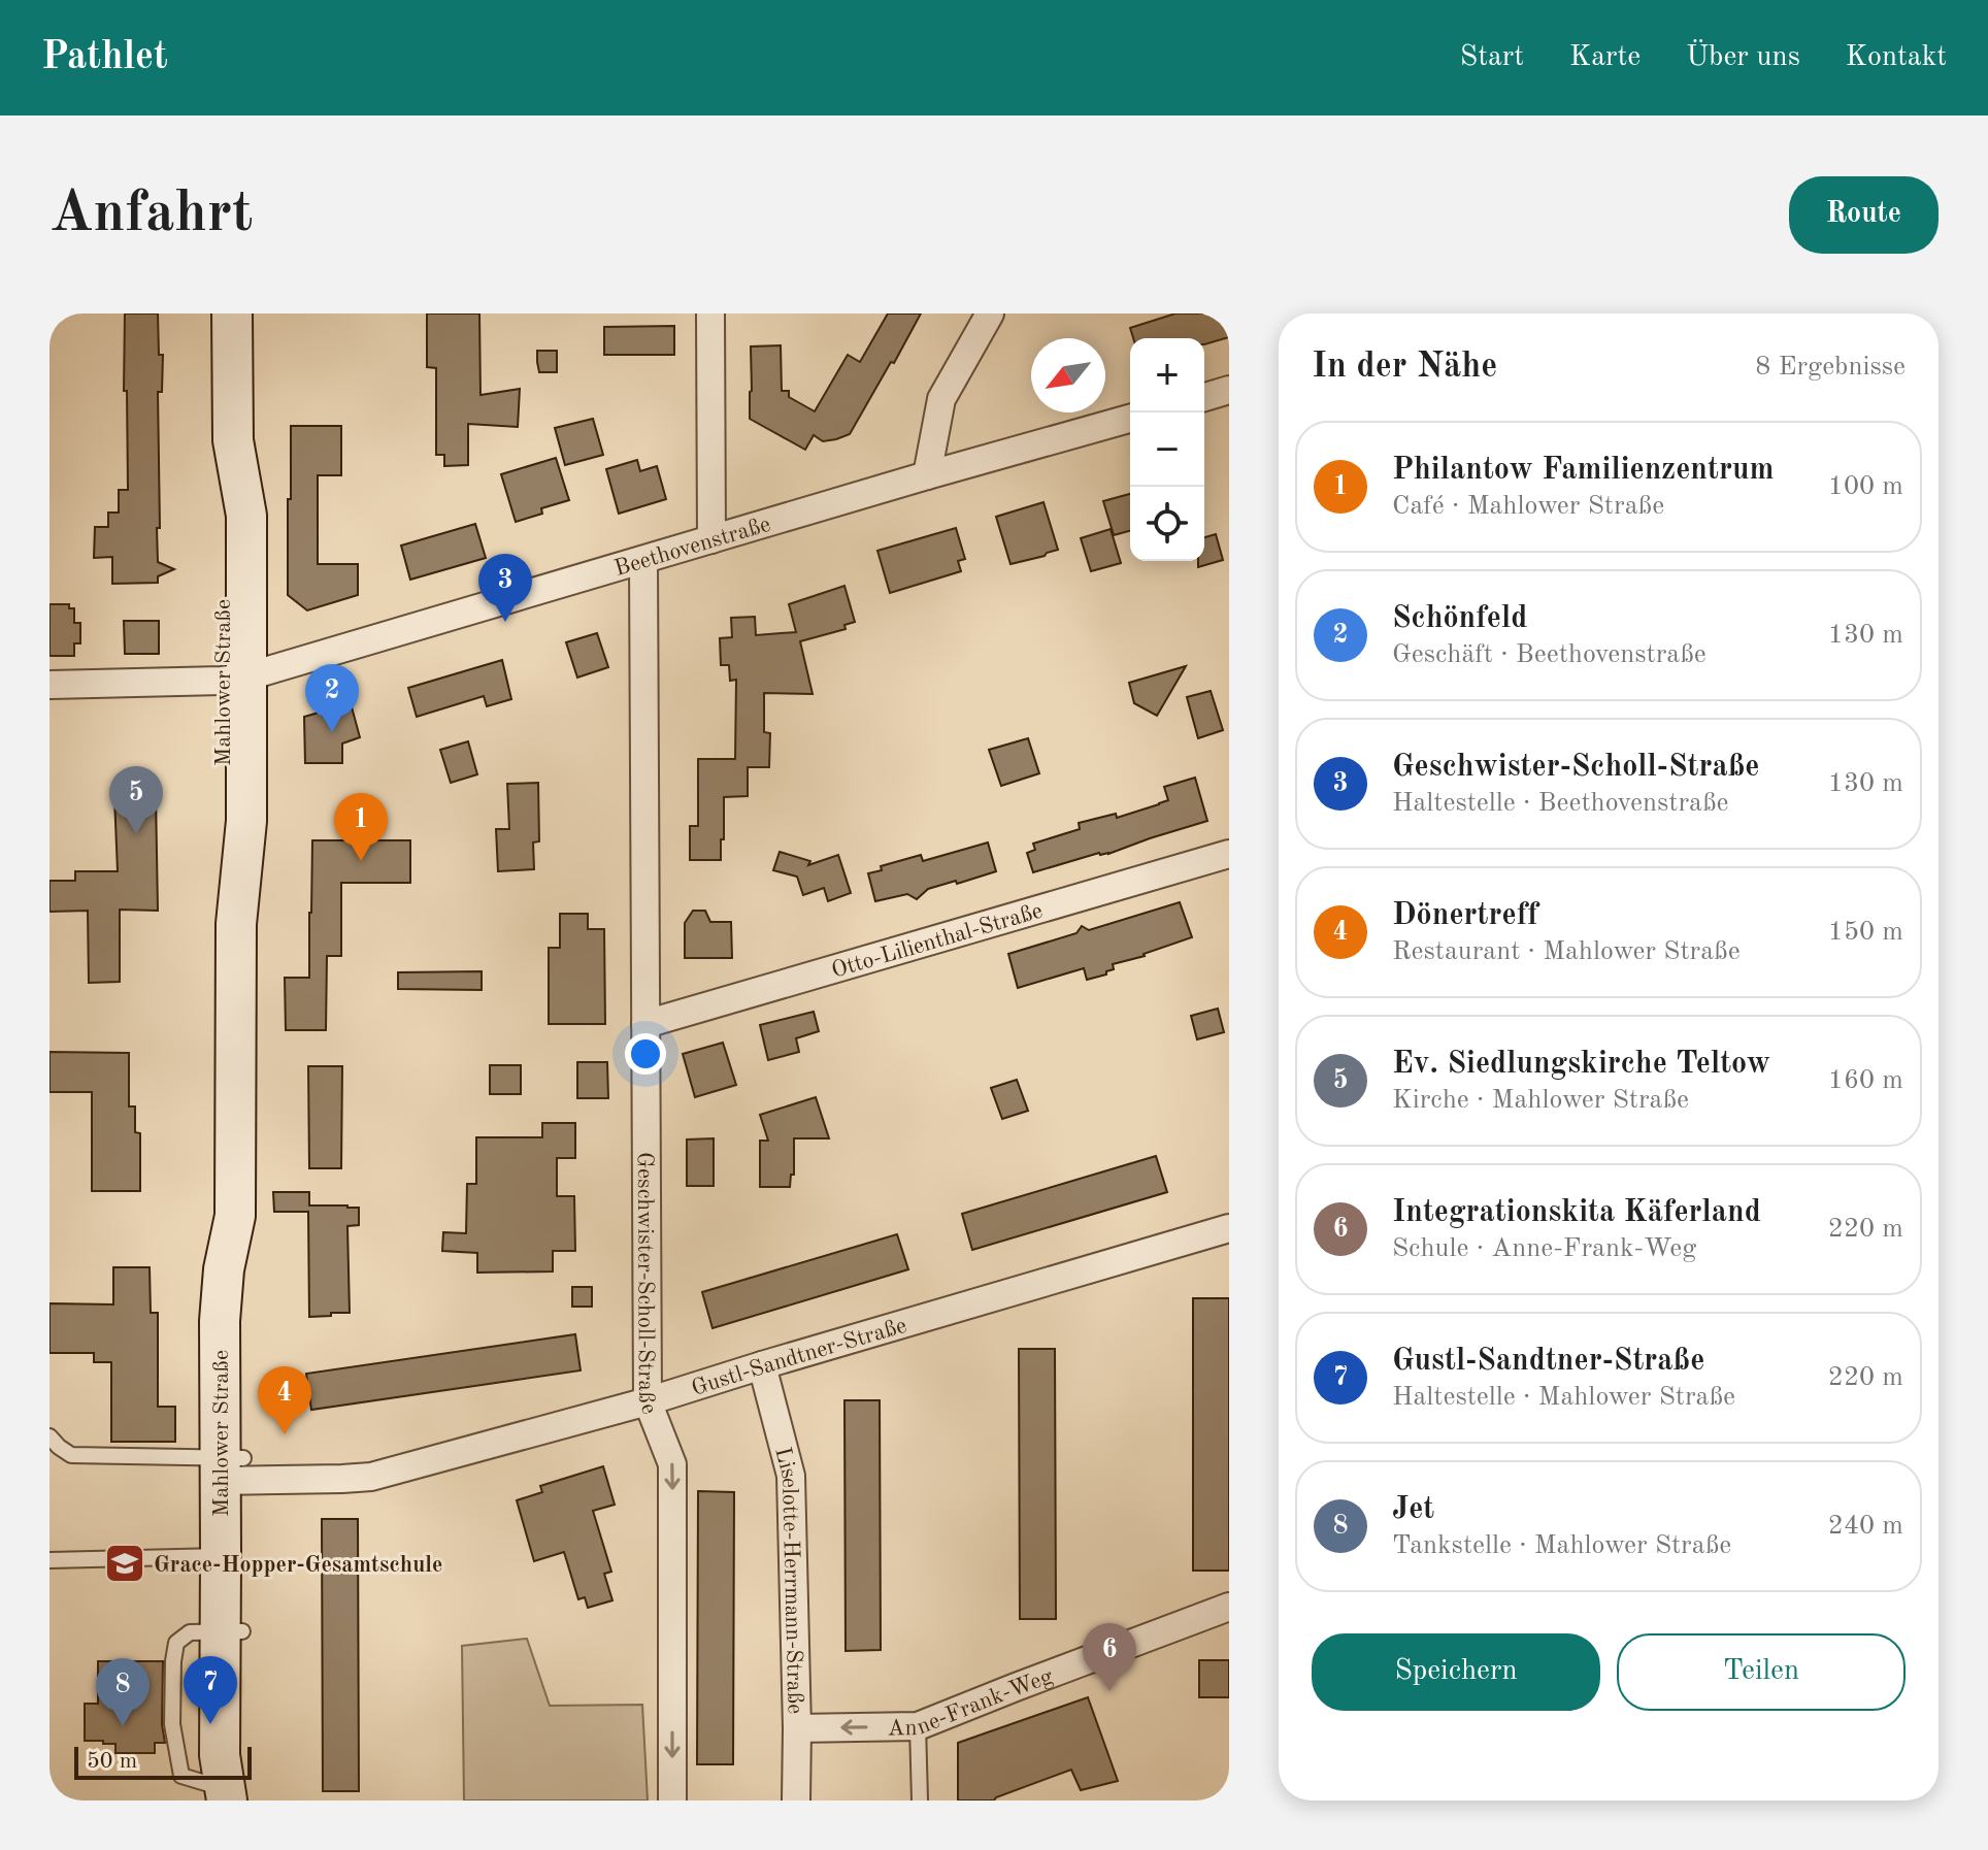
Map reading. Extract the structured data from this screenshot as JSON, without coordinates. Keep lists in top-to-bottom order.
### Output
{
  "streets": {
    "main road": ["Mahlower Straße"],
    "street": [
      "Beethovenstraße",
      "Otto-Lilienthal-Straße",
      "Geschwister-Scholl-Straße",
      "Gustl-Sandtner-Straße",
      "Liselotte-Herrmann-Straße",
      "Anne-Frank-Weg"
    ]
  },
  "crossings": [
    ["Beethovenstraße", "Mahlower Straße"],
    ["Beethovenstraße", "Geschwister-Scholl-Straße"],
    ["Mahlower Straße", "Gustl-Sandtner-Straße"],
    ["Otto-Lilienthal-Straße", "Geschwister-Scholl-Straße"],
    ["Geschwister-Scholl-Straße", "Gustl-Sandtner-Straße"],
    ["Gustl-Sandtner-Straße", "Liselotte-Herrmann-Straße"],
    ["Liselotte-Herrmann-Straße", "Anne-Frank-Weg"]
  ],
  "places": {
    "school or university": ["Grace-Hopper-Gesamtschule"]
  },
  "scale_bar": "50 m",
  "north": "bottom left",
  "page": {
    "header": "Pathlet",
    "nav": [
      "Start",
      "Karte",
      "Über uns",
      "Kontakt"
    ],
    "buttons": [
      "Route",
      ["Speichern", "Teilen"]
    ],
    "title": "Anfahrt",
    "heading": ["In der Nähe", "8 Ergebnisse"],
    "map_buttons": ["+", "−"],
    "list": [
      {
        "mark": "1",
        "name": "Philantow Familienzentrum",
        "note": "Café · Mahlower Straße",
        "value": "100 m"
      },
      {
        "mark": "2",
        "name": "Schönfeld",
        "note": "Geschäft · Beethovenstraße",
        "value": "130 m"
      },
      {
        "mark": "3",
        "name": "Geschwister-Scholl-Straße",
        "note": "Haltestelle · Beethovenstraße",
        "value": "130 m"
      },
      {
        "mark": "4",
        "name": "Dönertreff",
        "note": "Restaurant · Mahlower Straße",
        "value": "150 m"
      },
      {
        "mark": "5",
        "name": "Ev. Siedlungskirche Teltow",
        "note": "Kirche · Mahlower Straße",
        "value": "160 m"
      },
      {
        "mark": "6",
        "name": "Integrationskita Käferland",
        "note": "Schule · Anne-Frank-Weg",
        "value": "220 m"
      },
      {
        "mark": "7",
        "name": "Gustl-Sandtner-Straße",
        "note": "Haltestelle · Mahlower Straße",
        "value": "220 m"
      },
      {
        "mark": "8",
        "name": "Jet",
        "note": "Tankstelle · Mahlower Straße",
        "value": "240 m"
      }
    ],
    "pins": [
      "3",
      "2",
      "5",
      "1",
      "4",
      "6",
      "7",
      "8"
    ],
    "scale": "50 m"
  }
}
